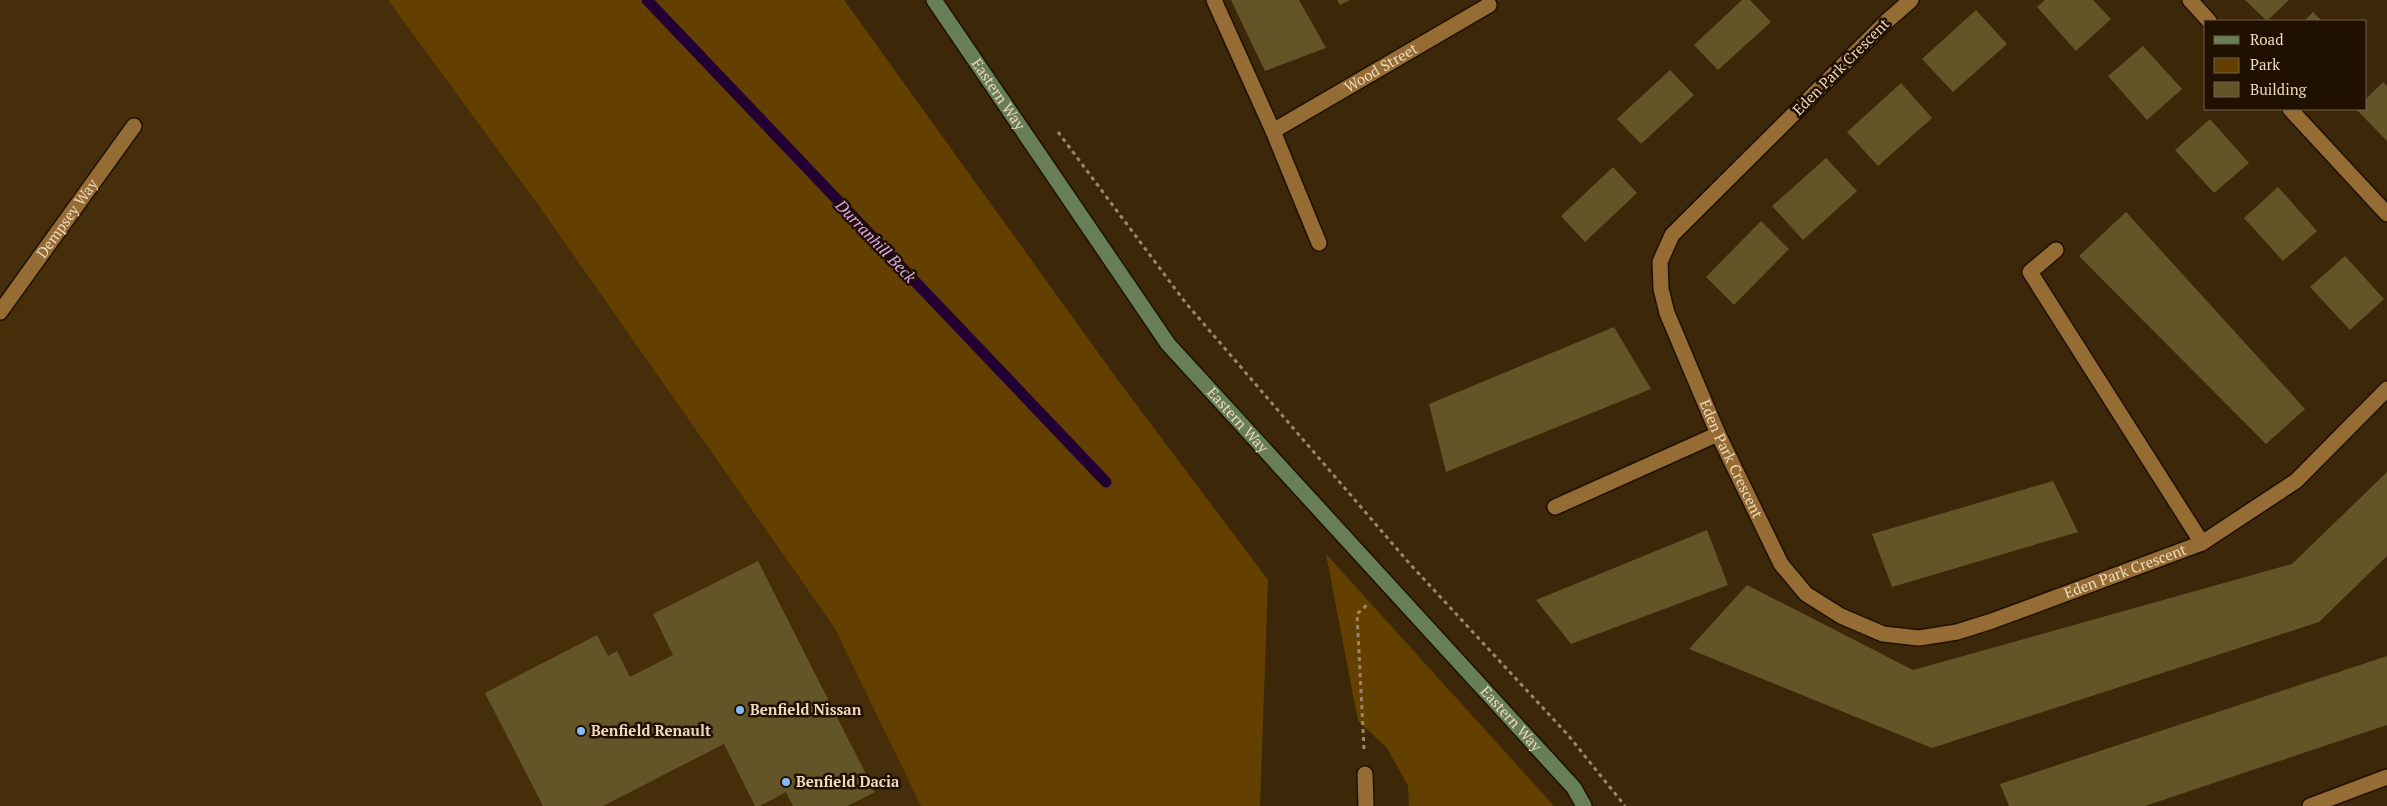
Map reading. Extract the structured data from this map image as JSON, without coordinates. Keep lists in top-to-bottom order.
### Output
{
  "streets": {
    "street": [
      "Eden Park Crescent",
      "Wood Street",
      "Eastern Way",
      "Dempsey Way"
    ]
  },
  "water": ["Durranhill Beck"],
  "places": ["Benfield Nissan", "Benfield Renault", "Benfield Dacia"],
  "legend": ["Road", "Park", "Building"]
}
